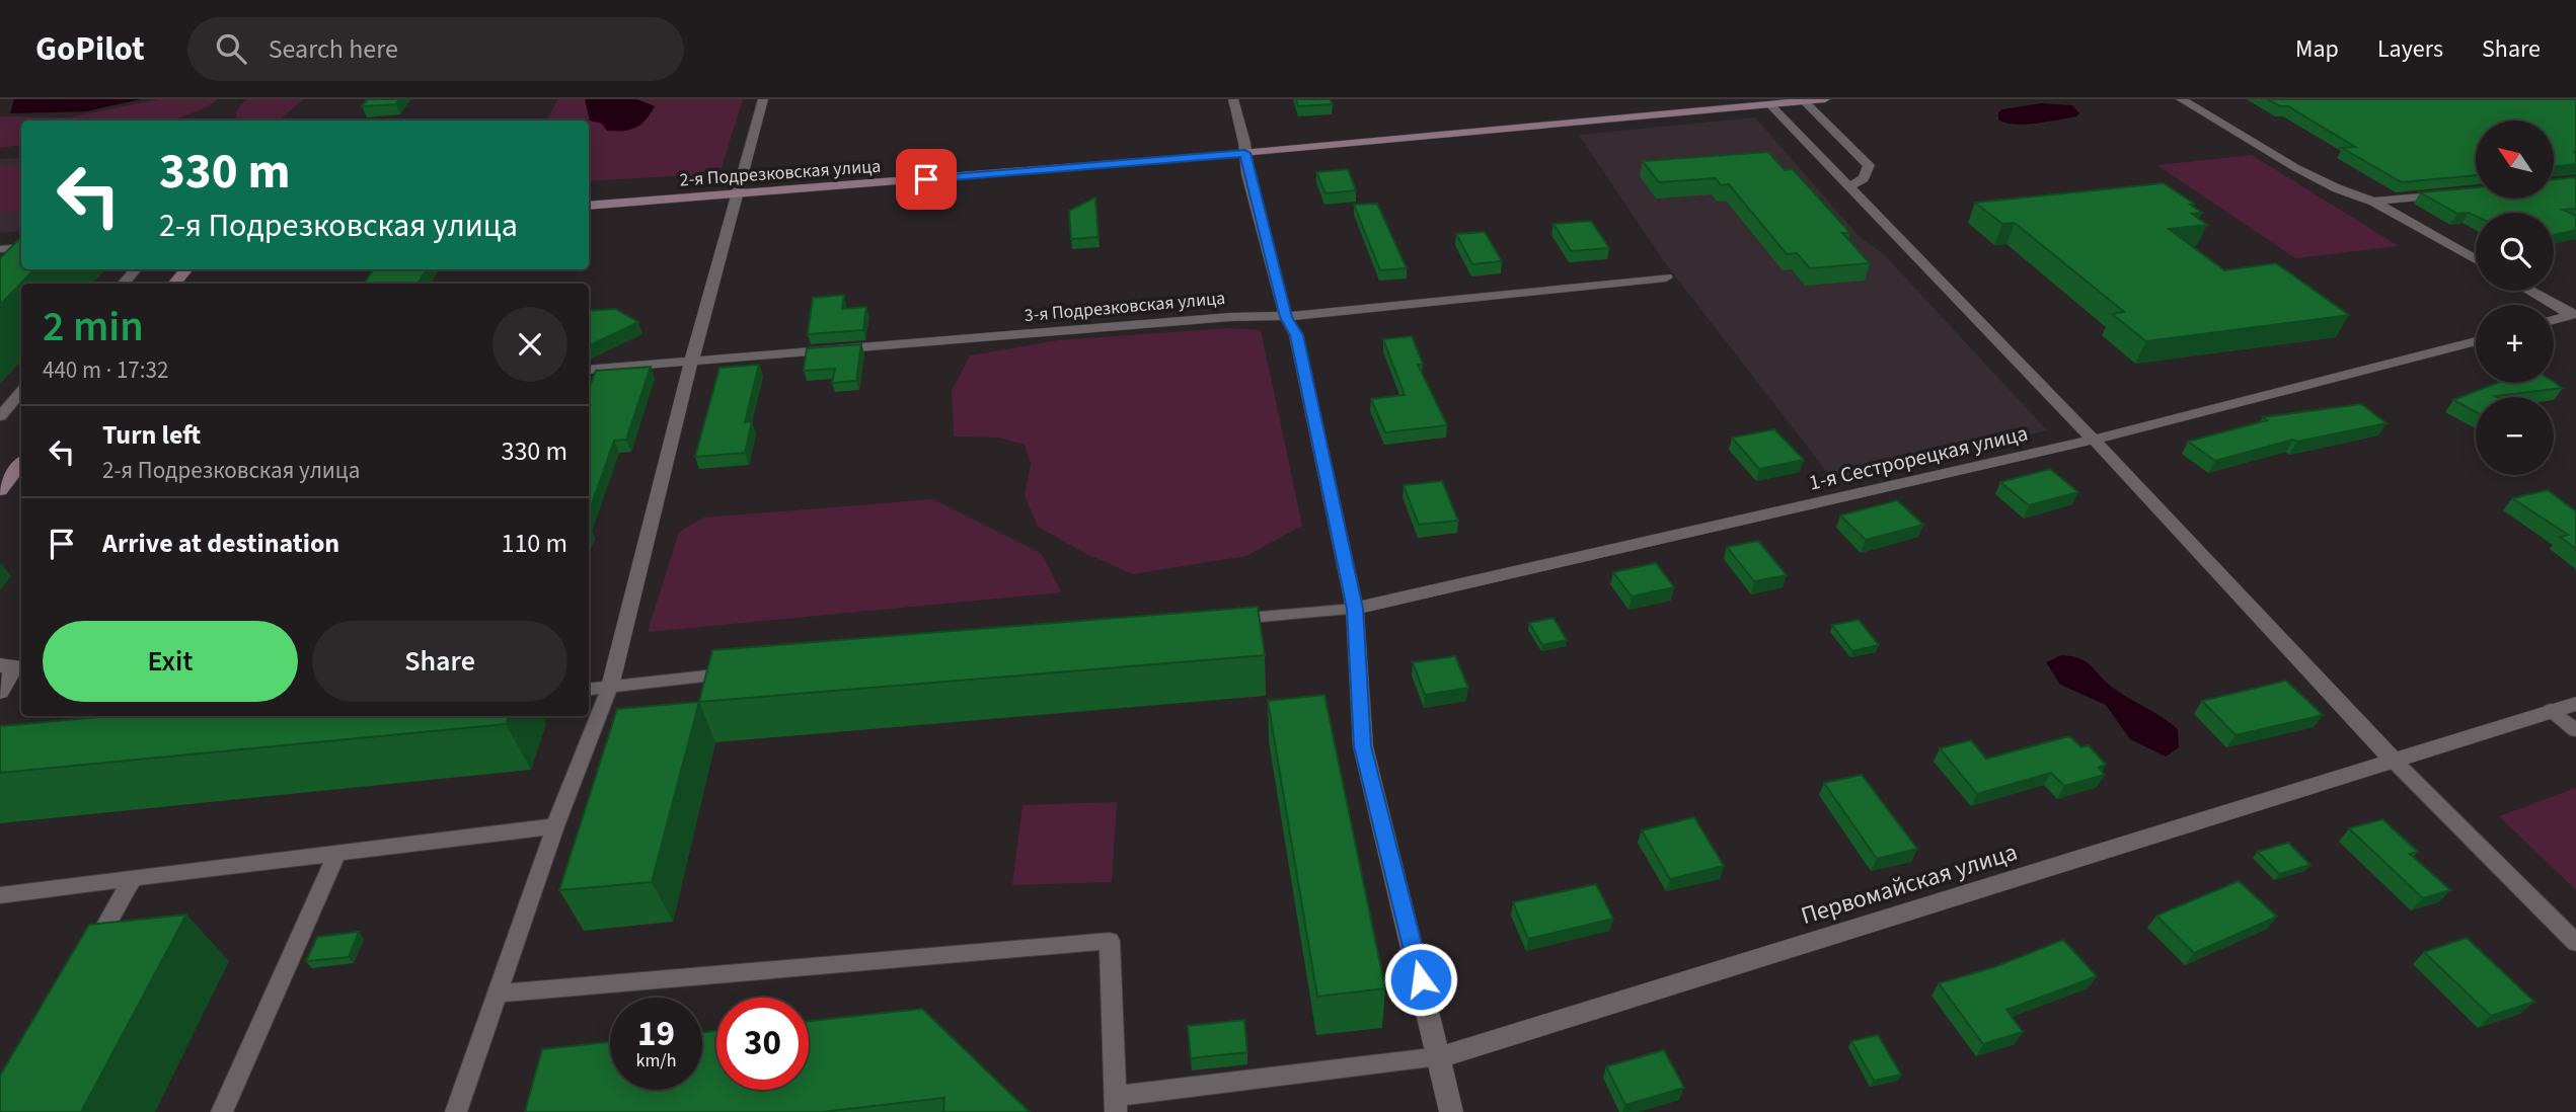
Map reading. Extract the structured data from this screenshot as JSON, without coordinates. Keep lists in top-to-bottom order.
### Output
{
  "streets": {
    "street": [
      "2-я Подрезковская улица",
      "3-я Подрезковская улица",
      "1-я Сестрорецкая улица",
      "Первомайская улица"
    ]
  },
  "north": "top left",
  "page": {
    "header": "GoPilot",
    "search": "Search here",
    "nav": ["Map", "Layers", "Share"],
    "map_buttons": ["+", "−"],
    "turn": ["330 m", "2-я Подрезковская улица"],
    "heading": ["2 min", "440 m · 17:32"],
    "list": [
      {
        "name": "Turn left",
        "note": "2-я Подрезковская улица",
        "value": "330 m"
      },
      {
        "name": "Arrive at destination",
        "value": "110 m"
      }
    ],
    "buttons": ["Exit", "Share"],
    "speed": "19 km/h",
    "limit": "30"
  }
}
